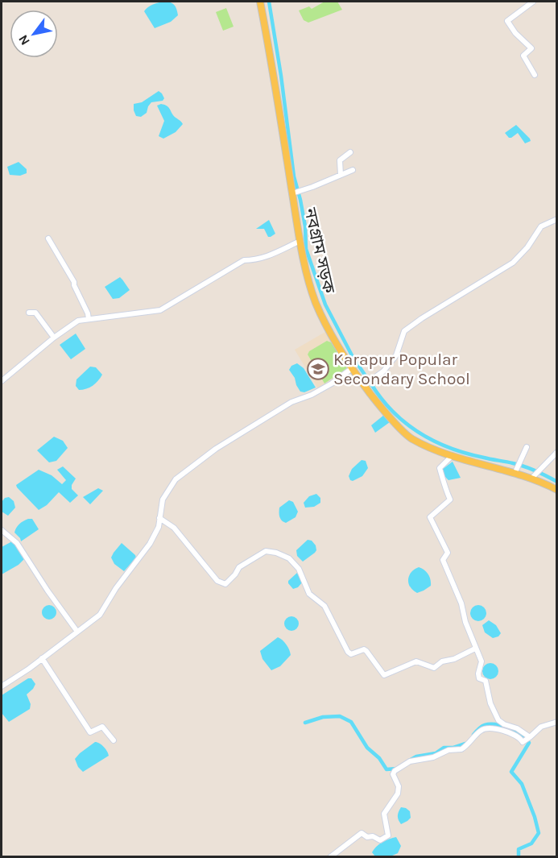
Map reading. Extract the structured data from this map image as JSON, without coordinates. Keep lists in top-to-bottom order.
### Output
{
  "streets": {
    "main road": ["নবগ্রাম সড়ক"]
  },
  "places": {
    "school or university": ["Karapur Popular Secondary School"]
  },
  "north": "bottom left"
}
